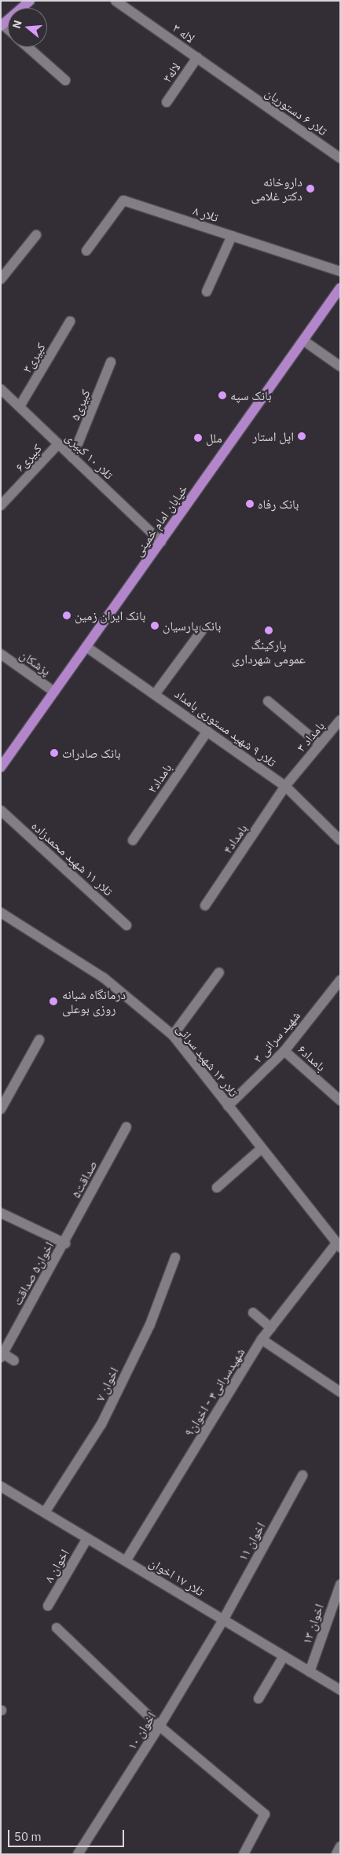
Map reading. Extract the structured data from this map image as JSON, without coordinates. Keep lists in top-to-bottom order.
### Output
{
  "streets": {
    "main road": ["خیابان امام خمینی"],
    "street": [
      "لاله ۳",
      "لاله۳",
      "تلار ۶ دستوریان",
      "تلار ۸",
      "کبیری۳",
      "کبیری۵",
      "تلار ۱۰ کبیری",
      "کبیری۶",
      "پزشکان",
      "تلار ۹ شهید مستوری بامداد",
      "بامداد ۳",
      "بامداد۲",
      "بامداد۴",
      "تلار ۱۱ شهید محمدزاده",
      "شهید سرانی ۳",
      "بامداد۶",
      "تلار ۱۳ شهید سرانی",
      "صداقت۵",
      "اخوان۵ صداقت",
      "اخوان ۷",
      "شهیدسرانی۴ - اخوان۹",
      "اخوان ۱۱",
      "اخوان ۸",
      "تلار ۱۷ اخوان",
      "اخوان ۱۳",
      "اخوان ۱۰"
    ]
  },
  "crossings": [
    ["لاله ۳", "لاله۳"],
    ["لاله ۳", "تلار ۶ دستوریان"],
    ["کبیری۳", "تلار ۱۰ کبیری"],
    ["کبیری۵", "تلار ۱۰ کبیری"],
    ["تلار ۱۰ کبیری", "کبیری۶"],
    ["تلار ۱۰ کبیری", "خیابان امام خمینی"],
    ["خیابان امام خمینی", "پزشکان"],
    ["خیابان امام خمینی", "تلار ۹ شهید مستوری بامداد"],
    ["تلار ۹ شهید مستوری بامداد", "بامداد ۳"],
    ["تلار ۹ شهید مستوری بامداد", "بامداد۲"],
    ["تلار ۹ شهید مستوری بامداد", "بامداد۴"],
    ["بامداد ۳", "بامداد۴"],
    ["شهید سرانی ۳", "بامداد۶"],
    ["شهید سرانی ۳", "تلار ۱۳ شهید سرانی"],
    ["تلار ۱۳ شهید سرانی", "شهیدسرانی۴ - اخوان۹"],
    ["صداقت۵", "اخوان۵ صداقت"],
    ["اخوان ۷", "تلار ۱۷ اخوان"],
    ["شهیدسرانی۴ - اخوان۹", "تلار ۱۷ اخوان"],
    ["اخوان ۱۱", "تلار ۱۷ اخوان"],
    ["اخوان ۱۱", "اخوان ۱۰"],
    ["اخوان ۸", "تلار ۱۷ اخوان"],
    ["تلار ۱۷ اخوان", "اخوان ۱۳"],
    ["تلار ۱۷ اخوان", "اخوان ۱۰"]
  ],
  "places": [
    "داروخانه دکتر غلامی",
    "بانک سپه",
    "اپل استار",
    "ملل",
    "بانک رفاه",
    "بانک ایران زمین",
    "بانک پارسیان",
    "پارکینگ عمومی شهرداری",
    "بانک صادرات",
    "درمانگاه شبانه روزی بوعلی"
  ],
  "scale_bar": "50 m",
  "north": "left"
}
